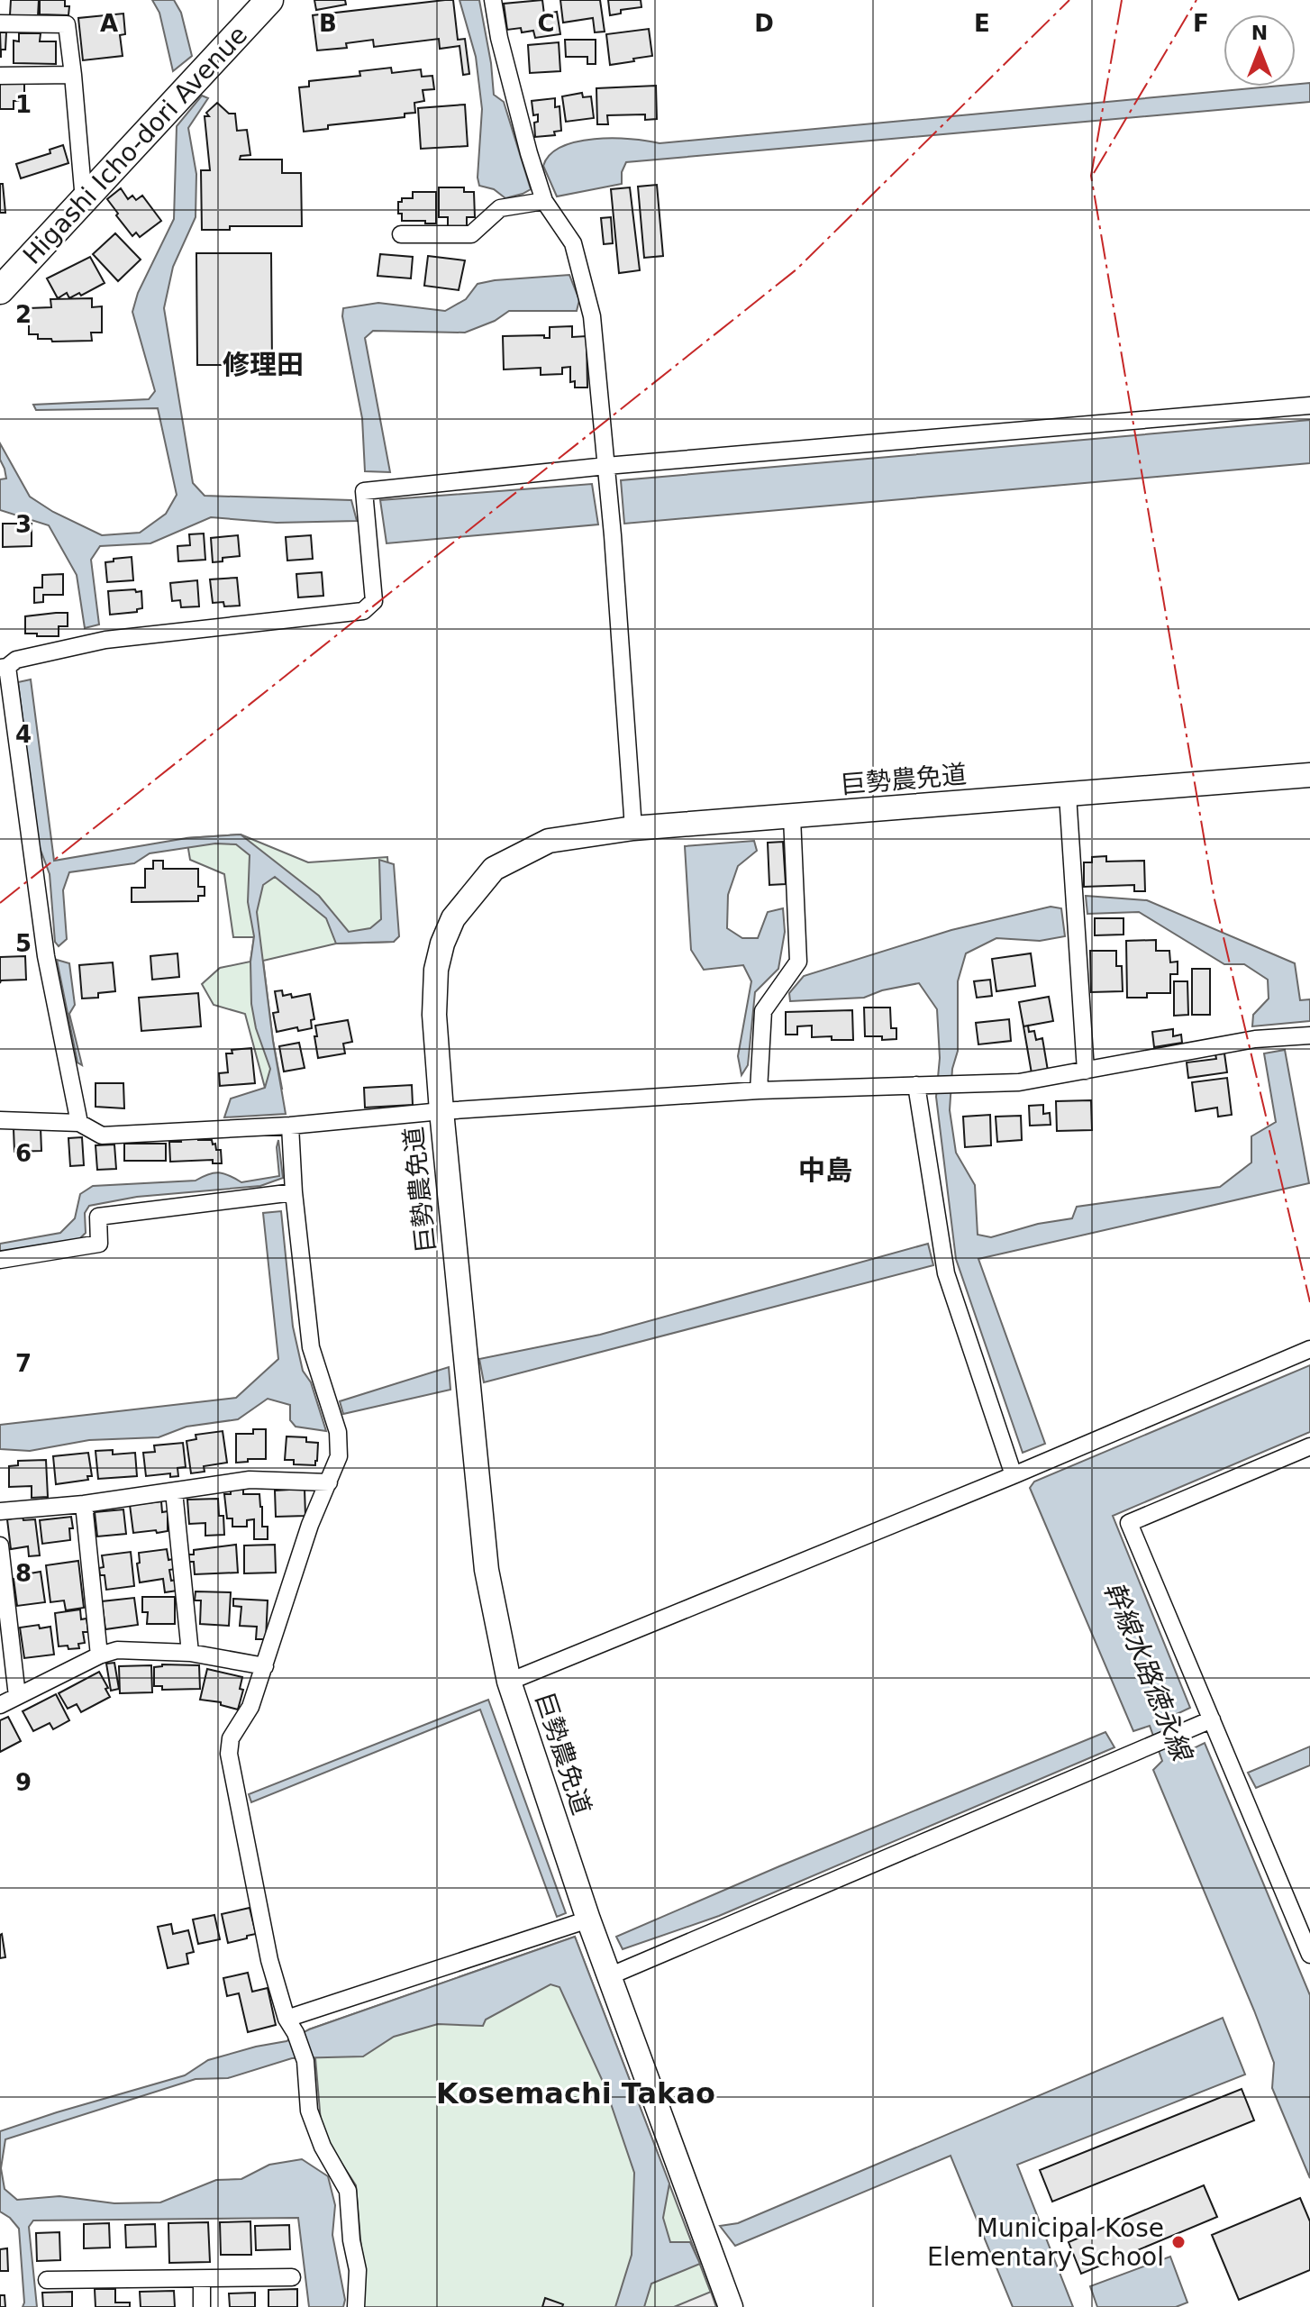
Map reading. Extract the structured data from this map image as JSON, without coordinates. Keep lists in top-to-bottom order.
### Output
{
  "streets": {
    "main road": ["Higashi Icho-dori Avenue"],
    "street": ["巨勢農免道"]
  },
  "districts": ["修理田", "中島", "Kosemachi Takao"],
  "water": ["幹線水路徳永線"],
  "places": ["Municipal Kose Elementary School"],
  "north": "top",
  "grid": {
    "columns": [
      "A",
      "B",
      "C",
      "D",
      "E",
      "F"
    ],
    "rows": [
      "1",
      "2",
      "3",
      "4",
      "5",
      "6",
      "7",
      "8",
      "9"
    ]
  }
}
